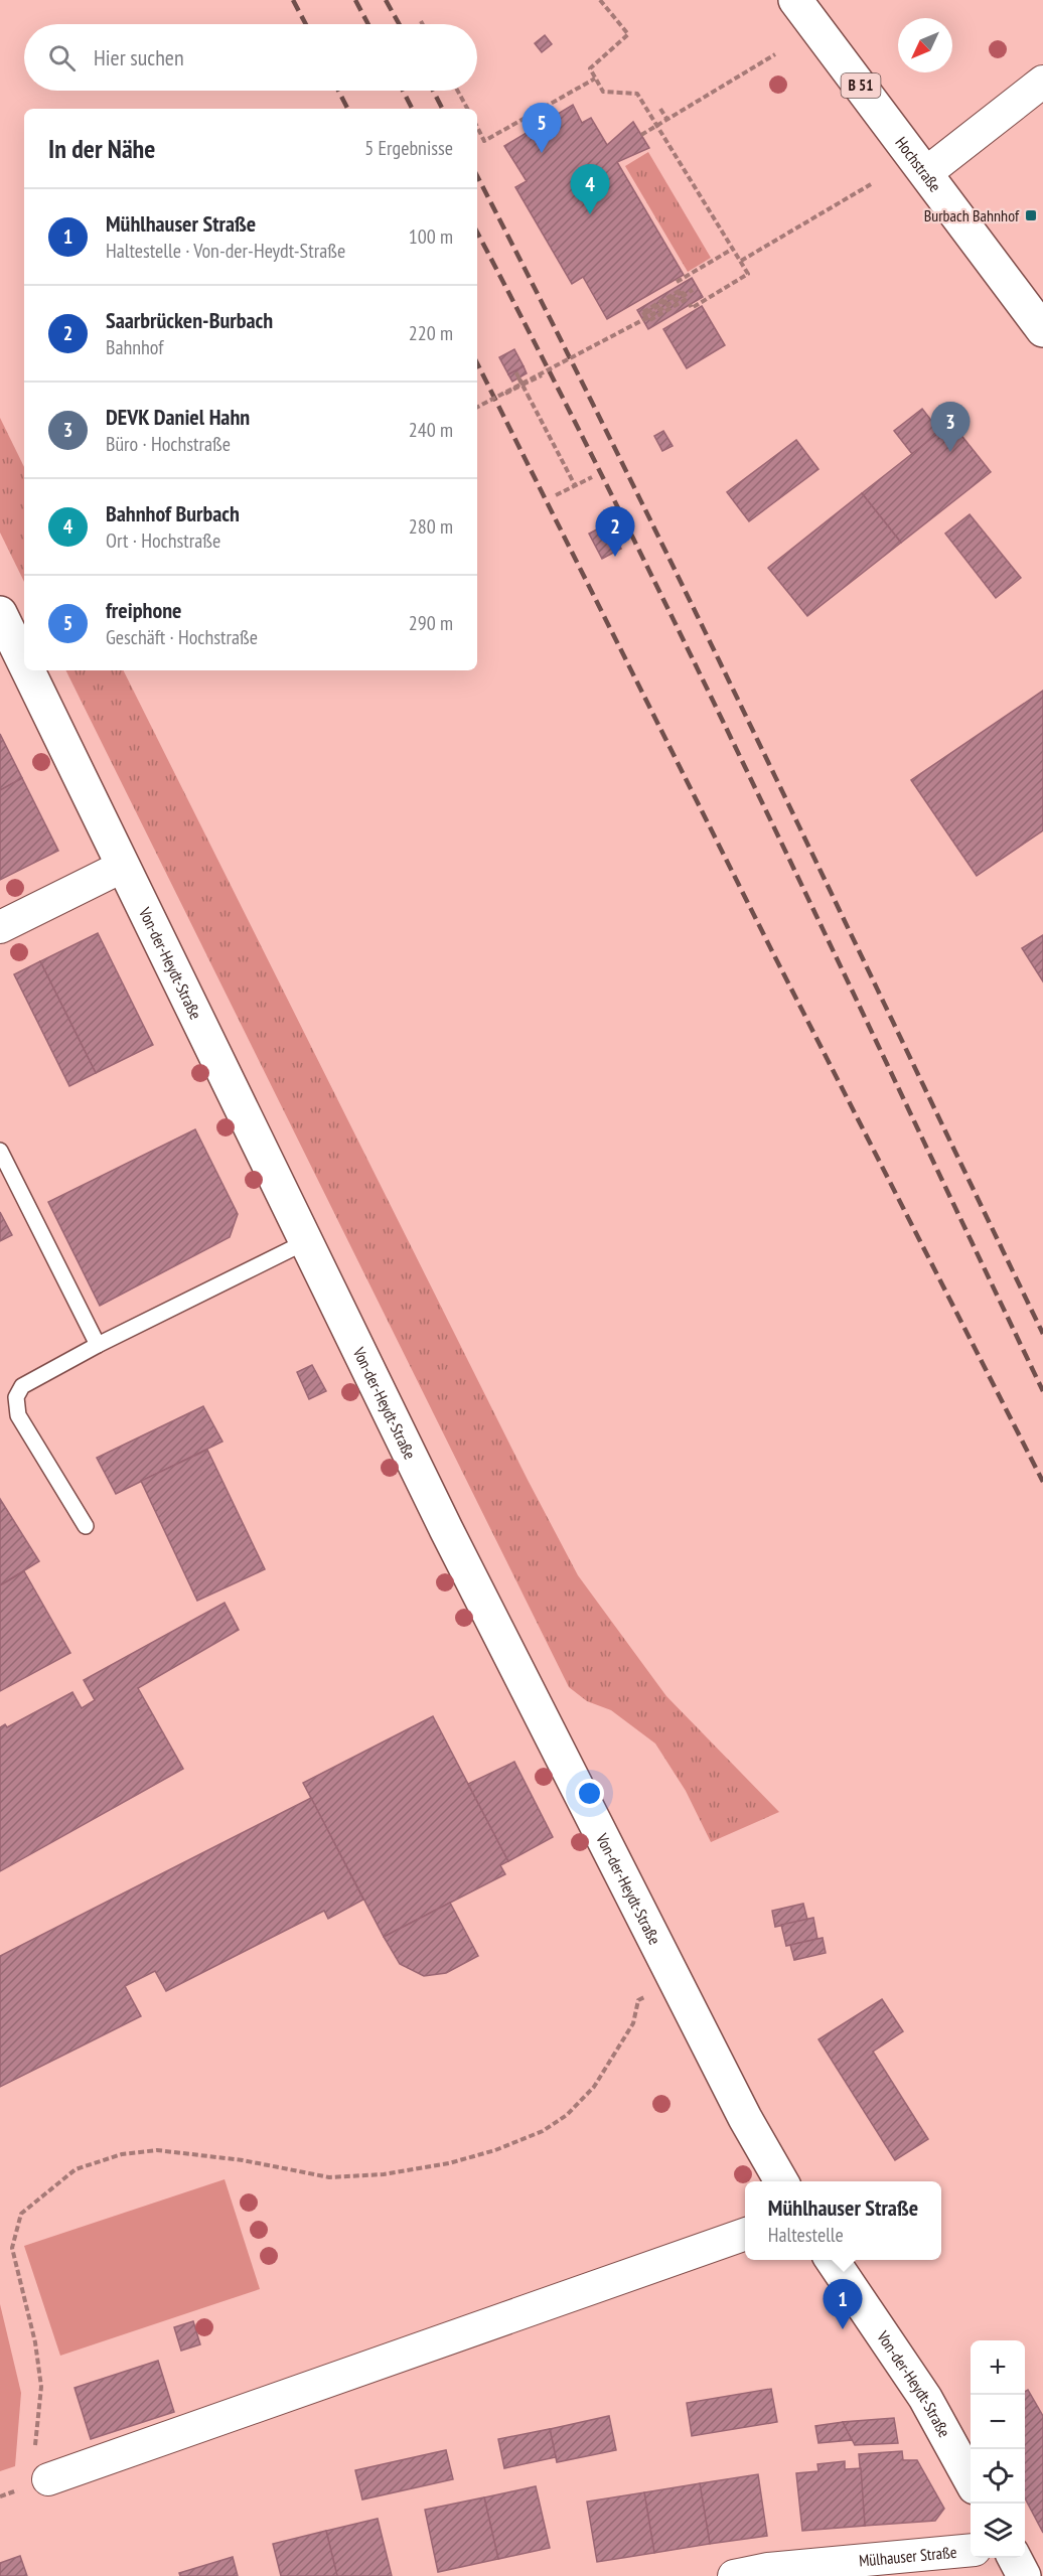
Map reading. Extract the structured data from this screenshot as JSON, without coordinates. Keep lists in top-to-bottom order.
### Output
{
  "streets": {
    "main road": ["B 51", "Hochstraße", "Von-der-Heydt-Straße"],
    "street": ["Mülhauser Straße"]
  },
  "places": {
    "transit": ["Burbach Bahnhof"]
  },
  "north": "bottom left",
  "page": {
    "search": "Hier suchen",
    "pins": [
      "5",
      "4",
      "3",
      "2",
      "1"
    ],
    "heading": ["In der Nähe", "5 Ergebnisse"],
    "list": [
      {
        "mark": "1",
        "name": "Mühlhauser Straße",
        "note": "Haltestelle · Von-der-Heydt-Straße",
        "value": "100 m"
      },
      {
        "mark": "2",
        "name": "Saarbrücken-Burbach",
        "note": "Bahnhof",
        "value": "220 m"
      },
      {
        "mark": "3",
        "name": "DEVK Daniel Hahn",
        "note": "Büro · Hochstraße",
        "value": "240 m"
      },
      {
        "mark": "4",
        "name": "Bahnhof Burbach",
        "note": "Ort · Hochstraße",
        "value": "280 m"
      },
      {
        "mark": "5",
        "name": "freiphone",
        "note": "Geschäft · Hochstraße",
        "value": "290 m"
      }
    ],
    "popup": ["Mühlhauser Straße", "Haltestelle"],
    "map_buttons": ["+", "−"]
  }
}
